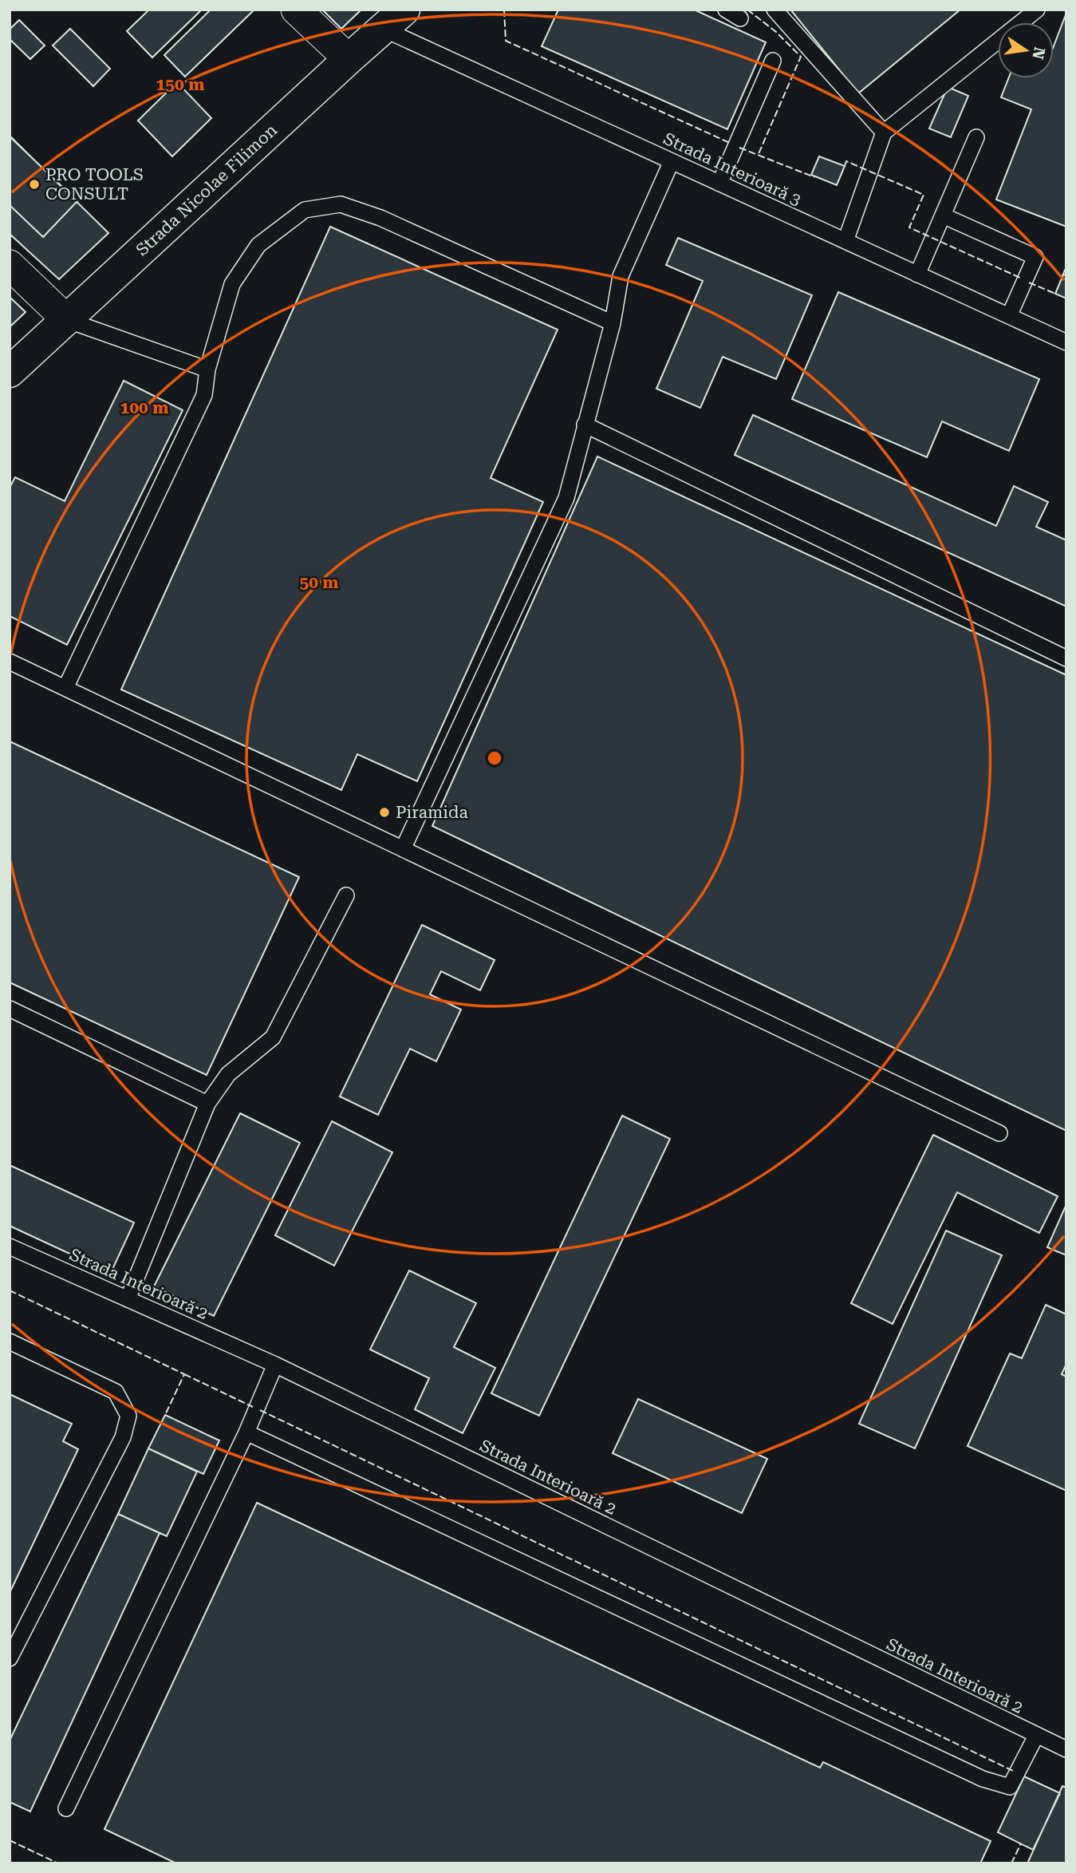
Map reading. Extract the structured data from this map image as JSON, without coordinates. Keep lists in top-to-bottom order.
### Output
{
  "streets": {
    "street": ["Strada Nicolae Filimon"],
    "lane": ["Strada Interioară 3", "Strada Interioară 2"]
  },
  "crossings": [
    ["Strada Interioară 3", "Strada Nicolae Filimon"]
  ],
  "places": ["PRO TOOLS CONSULT", "Piramida"],
  "north": "right",
  "rings": ["150 m", "100 m", "50 m"]
}
